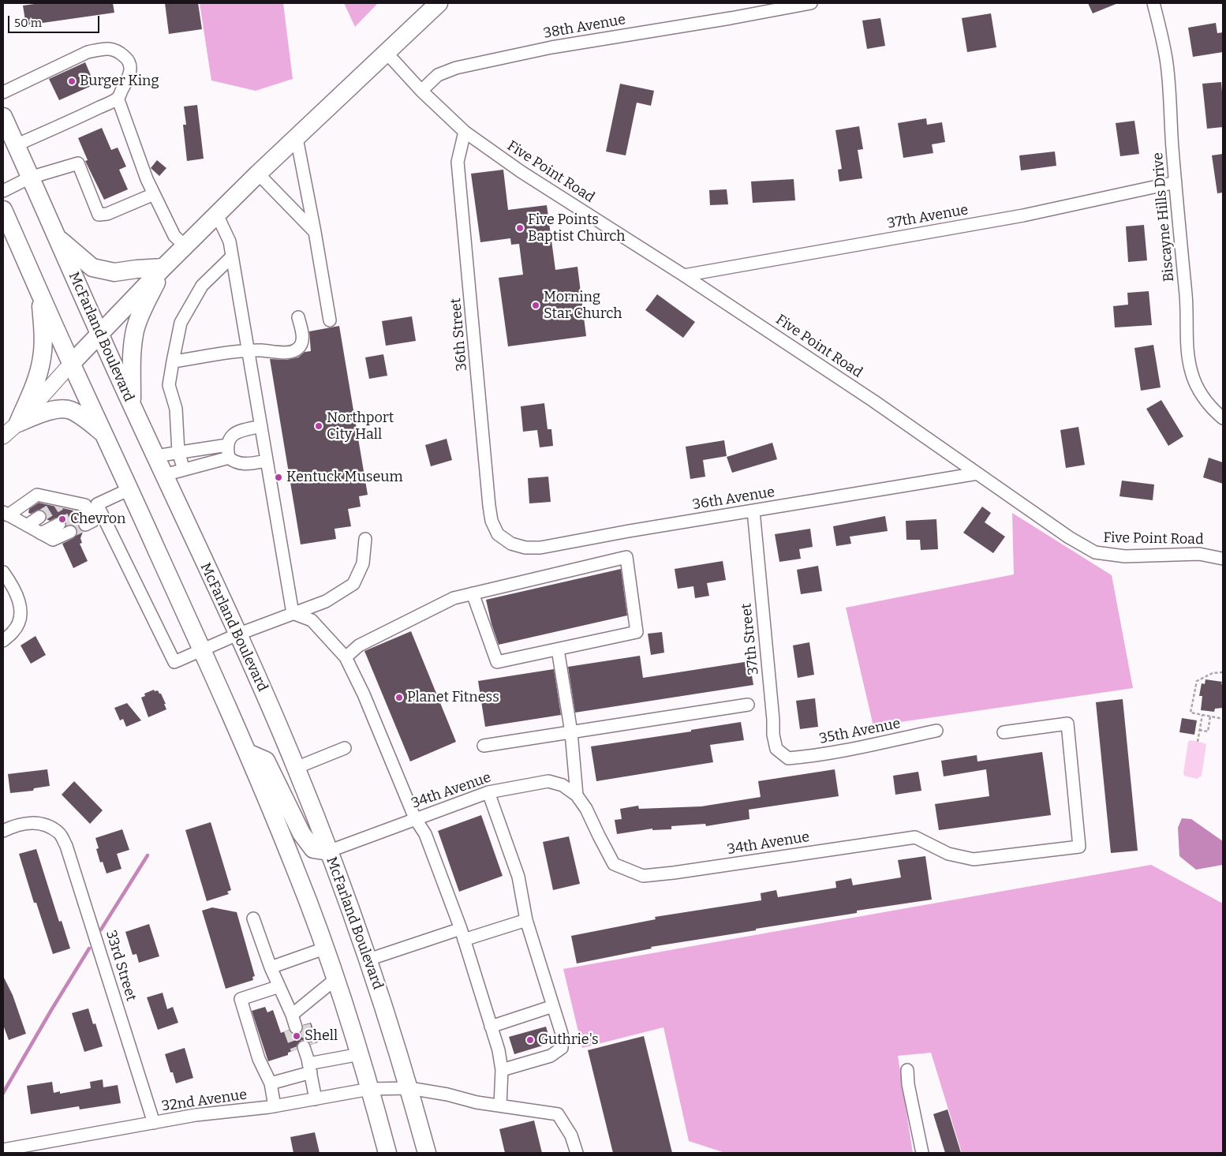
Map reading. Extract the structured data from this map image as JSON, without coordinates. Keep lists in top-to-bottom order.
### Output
{
  "streets": {
    "highway": ["McFarland Boulevard"],
    "street": [
      "38th Avenue",
      "Five Point Road",
      "37th Avenue",
      "Biscayne Hills Drive",
      "36th Street",
      "36th Avenue",
      "37th Street",
      "35th Avenue",
      "34th Avenue",
      "33rd Street",
      "32nd Avenue"
    ]
  },
  "crossings": [
    ["38th Avenue", "Five Point Road"],
    ["Five Point Road", "37th Avenue"],
    ["Five Point Road", "36th Street"],
    ["Five Point Road", "36th Avenue"],
    ["37th Avenue", "Biscayne Hills Drive"],
    ["36th Street", "36th Avenue"],
    ["McFarland Boulevard", "34th Avenue"],
    ["McFarland Boulevard", "32nd Avenue"],
    ["36th Avenue", "37th Street"],
    ["37th Street", "35th Avenue"],
    ["33rd Street", "32nd Avenue"]
  ],
  "places": [
    "Burger King",
    "Five Points Baptist Church",
    "Morning Star Church",
    "Northport City Hall",
    "Kentuck Museum",
    "Chevron",
    "Planet Fitness",
    "Shell",
    "Guthrie's"
  ],
  "scale_bar": "50 m"
}
